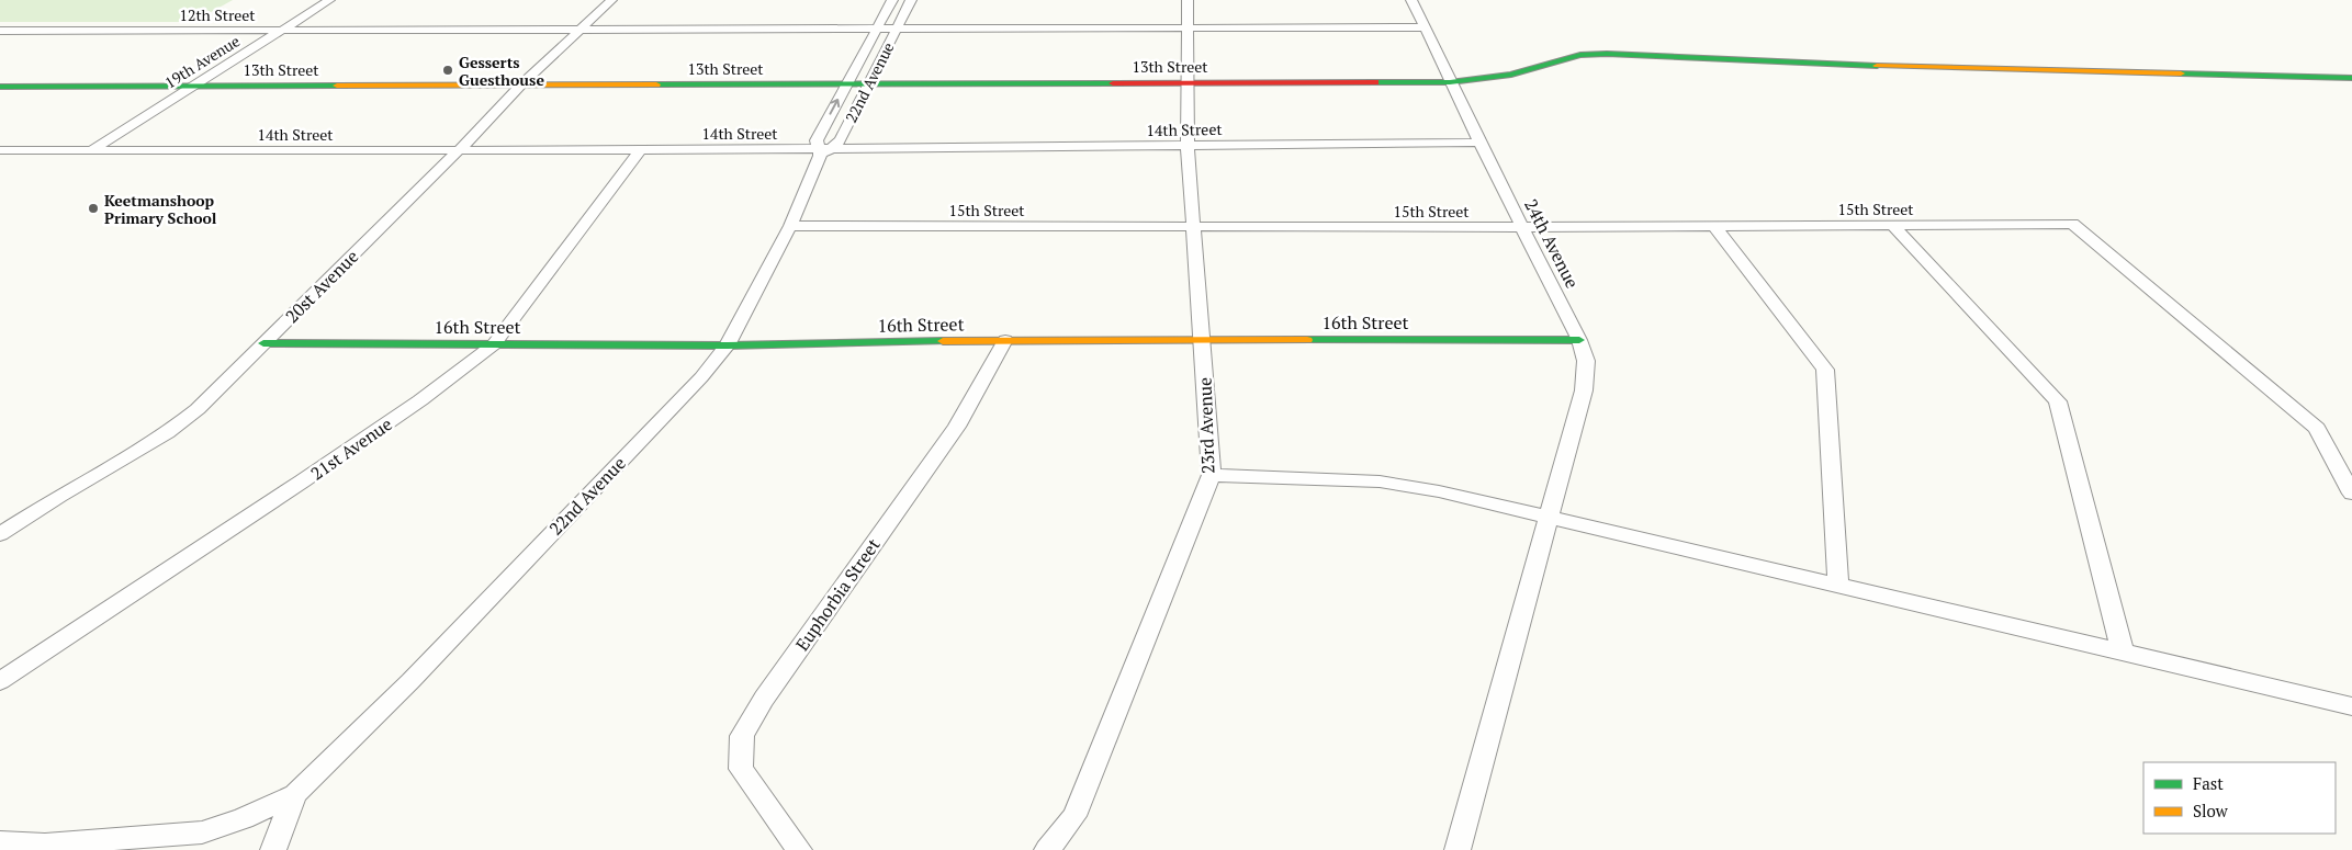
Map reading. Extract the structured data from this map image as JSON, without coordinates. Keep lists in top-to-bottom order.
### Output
{
  "streets": {
    "street": [
      "12th Street",
      "19th Avenue",
      "13th Street",
      "22nd Avenue",
      "14th Street",
      "15th Street",
      "24th Avenue",
      "20st Avenue",
      "16th Street",
      "23rd Avenue",
      "21st Avenue",
      "Euphorbia Street"
    ]
  },
  "crossings": [
    ["12th Street", "19th Avenue"],
    ["12th Street", "22nd Avenue"],
    ["12th Street", "24th Avenue"],
    ["12th Street", "20st Avenue"],
    ["12th Street", "23rd Avenue"],
    ["19th Avenue", "13th Street"],
    ["19th Avenue", "14th Street"],
    ["13th Street", "22nd Avenue"],
    ["13th Street", "24th Avenue"],
    ["13th Street", "20st Avenue"],
    ["13th Street", "23rd Avenue"],
    ["22nd Avenue", "14th Street"],
    ["22nd Avenue", "15th Street"],
    ["22nd Avenue", "16th Street"],
    ["14th Street", "24th Avenue"],
    ["14th Street", "20st Avenue"],
    ["14th Street", "23rd Avenue"],
    ["14th Street", "21st Avenue"],
    ["15th Street", "24th Avenue"],
    ["15th Street", "23rd Avenue"],
    ["24th Avenue", "16th Street"],
    ["20st Avenue", "16th Street"],
    ["16th Street", "23rd Avenue"],
    ["16th Street", "21st Avenue"],
    ["16th Street", "Euphorbia Street"]
  ],
  "places": ["Gesserts Guesthouse", "Keetmanshoop Primary School"],
  "legend": ["Fast", "Slow"]
}
